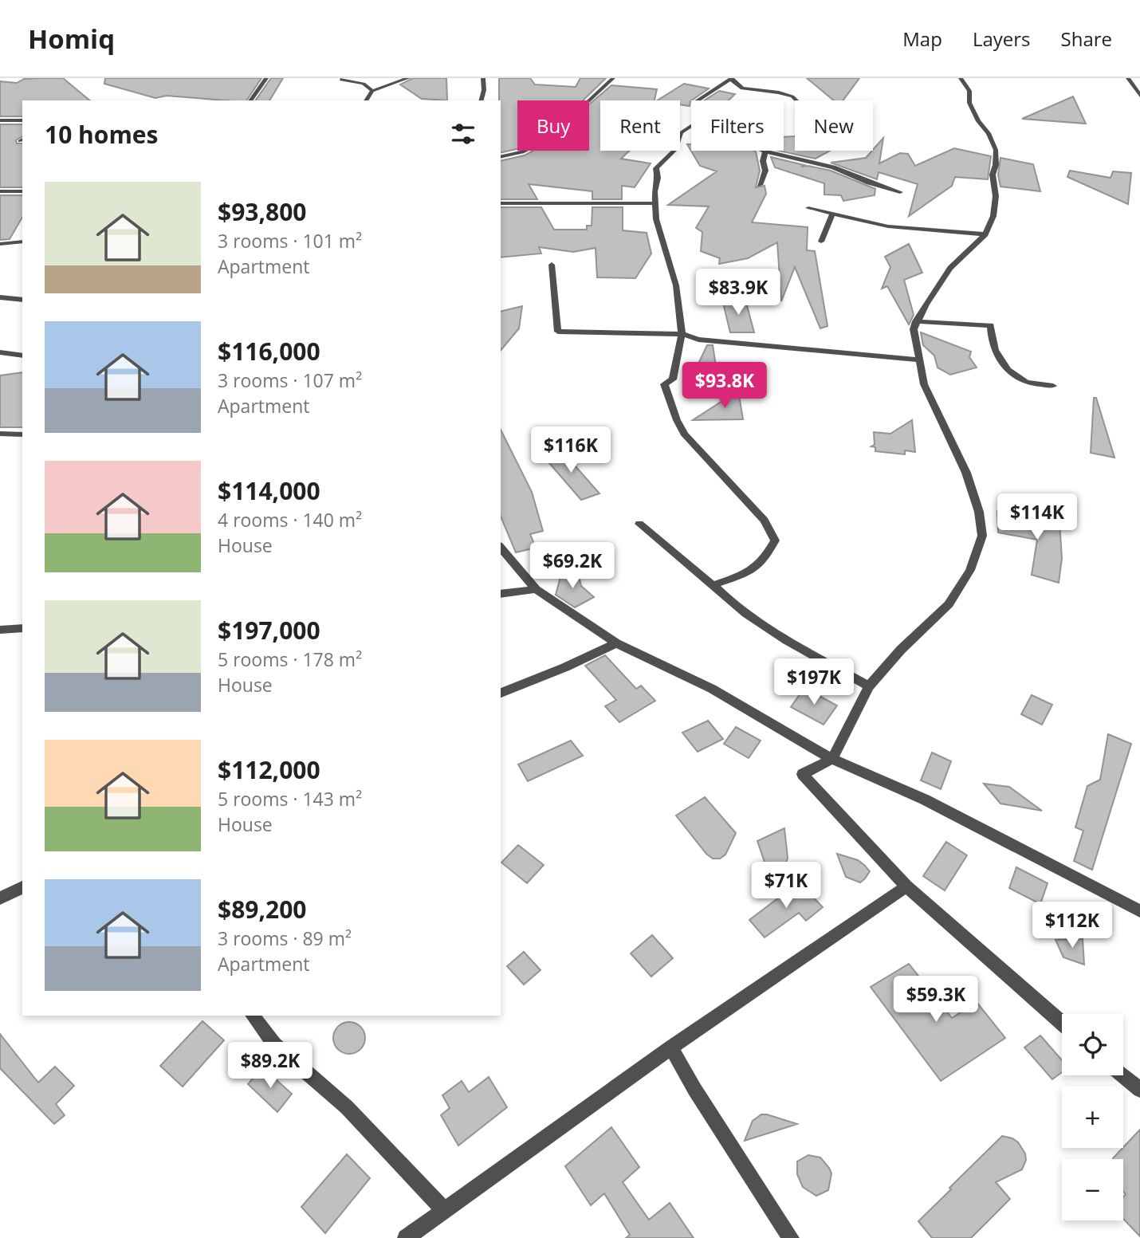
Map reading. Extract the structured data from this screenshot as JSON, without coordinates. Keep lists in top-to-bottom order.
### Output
{
  "page": {
    "header": "Homiq",
    "nav": ["Map", "Layers", "Share"],
    "chip": [
      "Buy",
      "Rent",
      "Filters",
      "New"
    ],
    "heading": "10 homes",
    "list": [
      {
        "name": "$93,800",
        "note": "3 rooms · 101 m² · Apartment"
      },
      {
        "name": "$116,000",
        "note": "3 rooms · 107 m² · Apartment"
      },
      {
        "name": "$114,000",
        "note": "4 rooms · 140 m² · House"
      },
      {
        "name": "$197,000",
        "note": "5 rooms · 178 m² · House"
      },
      {
        "name": "$112,000",
        "note": "5 rooms · 143 m² · House"
      },
      {
        "name": "$89,200",
        "note": "3 rooms · 89 m² · Apartment"
      }
    ],
    "price": [
      "$83.9K",
      "$93.8K",
      "$116K",
      "$114K",
      "$69.2K",
      "$197K",
      "$71K",
      "$112K",
      "$59.3K",
      "$89.2K"
    ],
    "map_buttons": ["+", "−"]
  }
}
